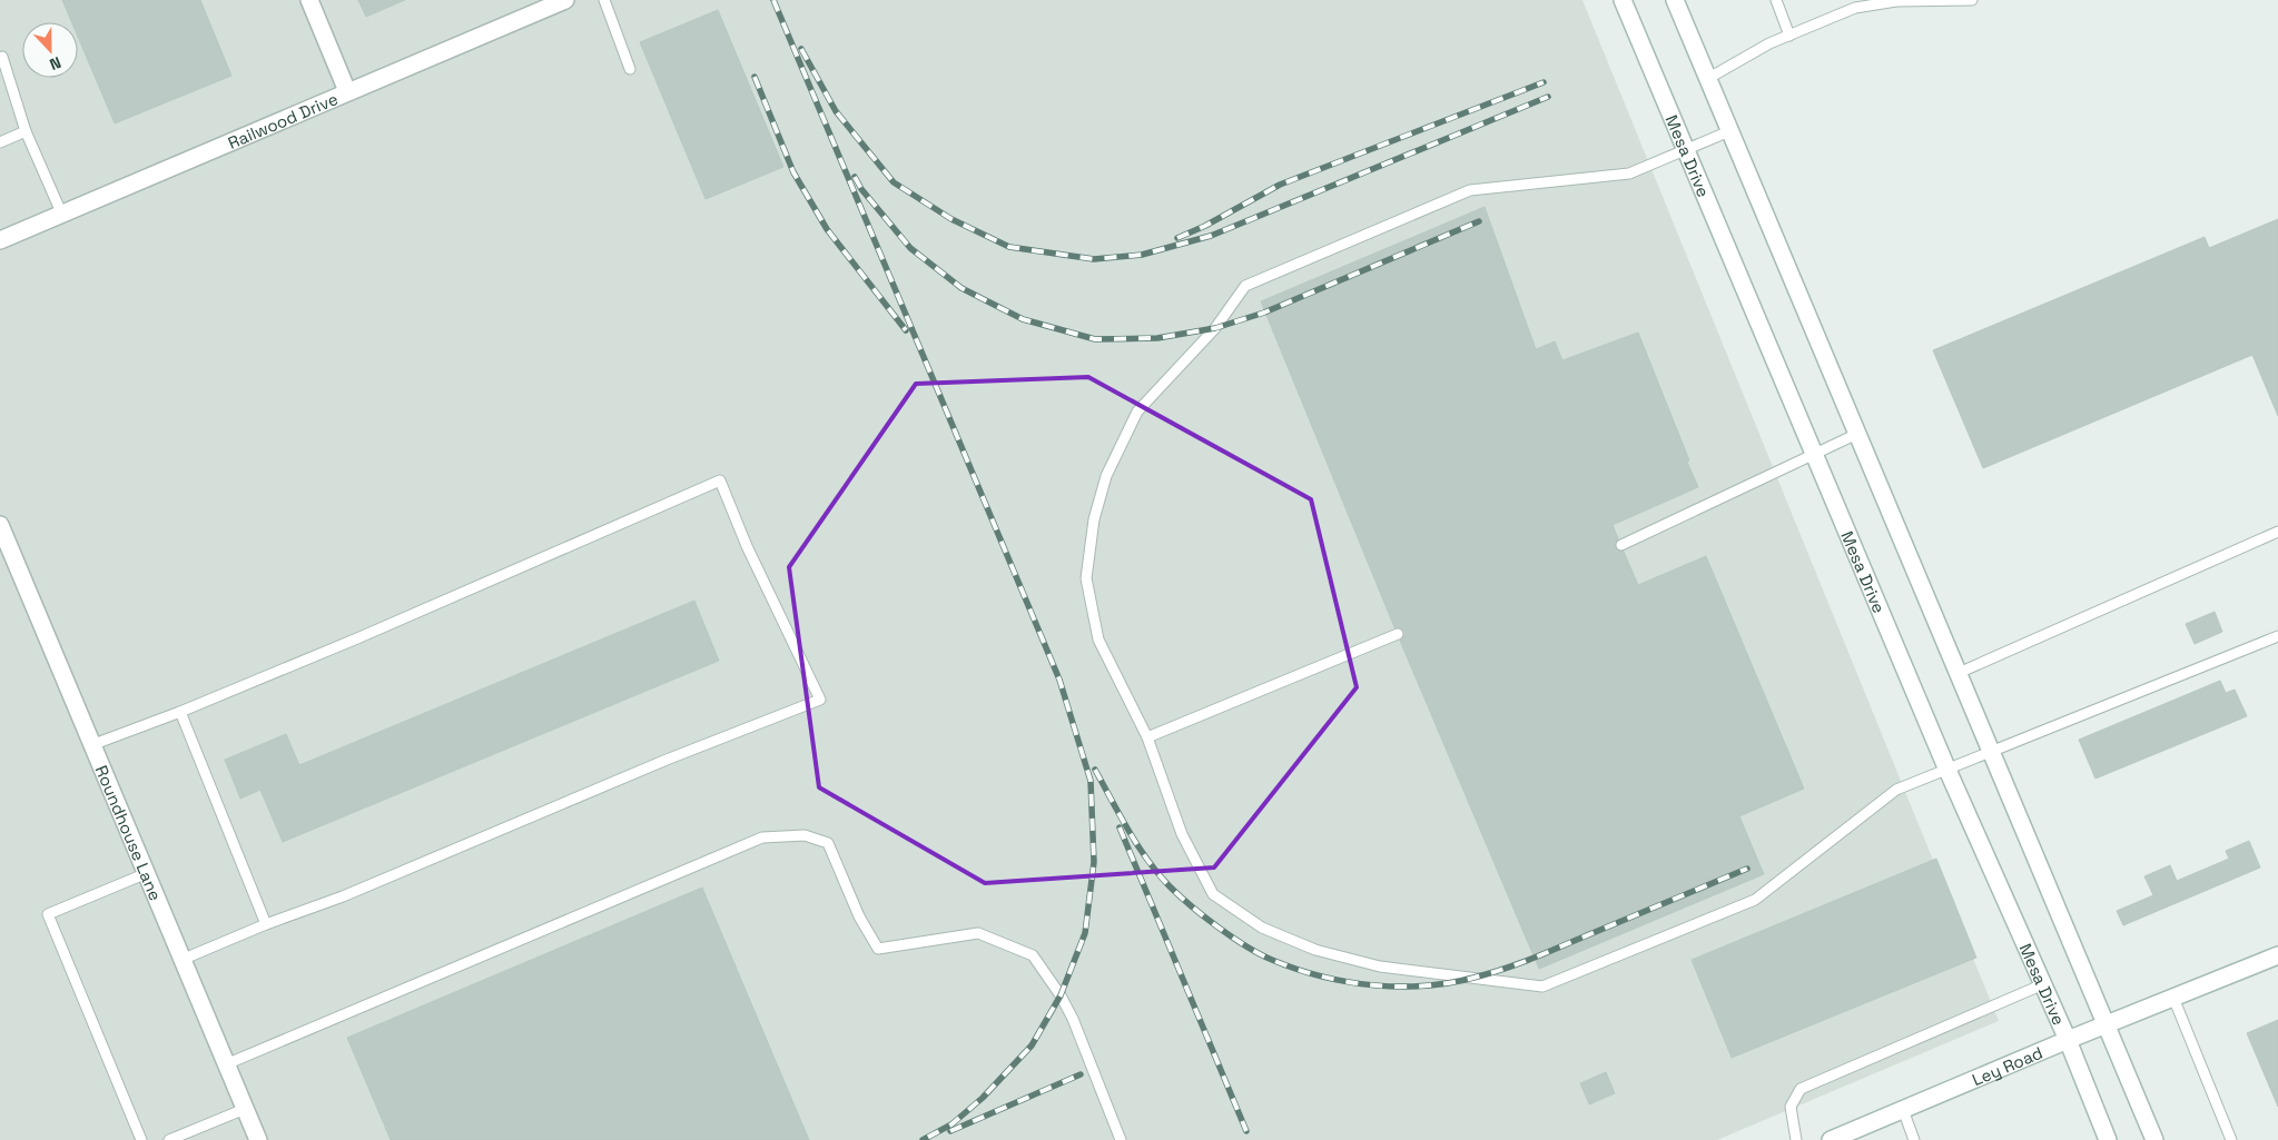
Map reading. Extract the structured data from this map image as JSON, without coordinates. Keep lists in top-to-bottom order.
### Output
{
  "streets": {
    "main road": [
      "Railwood Drive",
      "Mesa Drive",
      "Roundhouse Lane",
      "Ley Road"
    ]
  },
  "crossings": [
    ["Mesa Drive", "Ley Road"]
  ],
  "north": "bottom"
}
